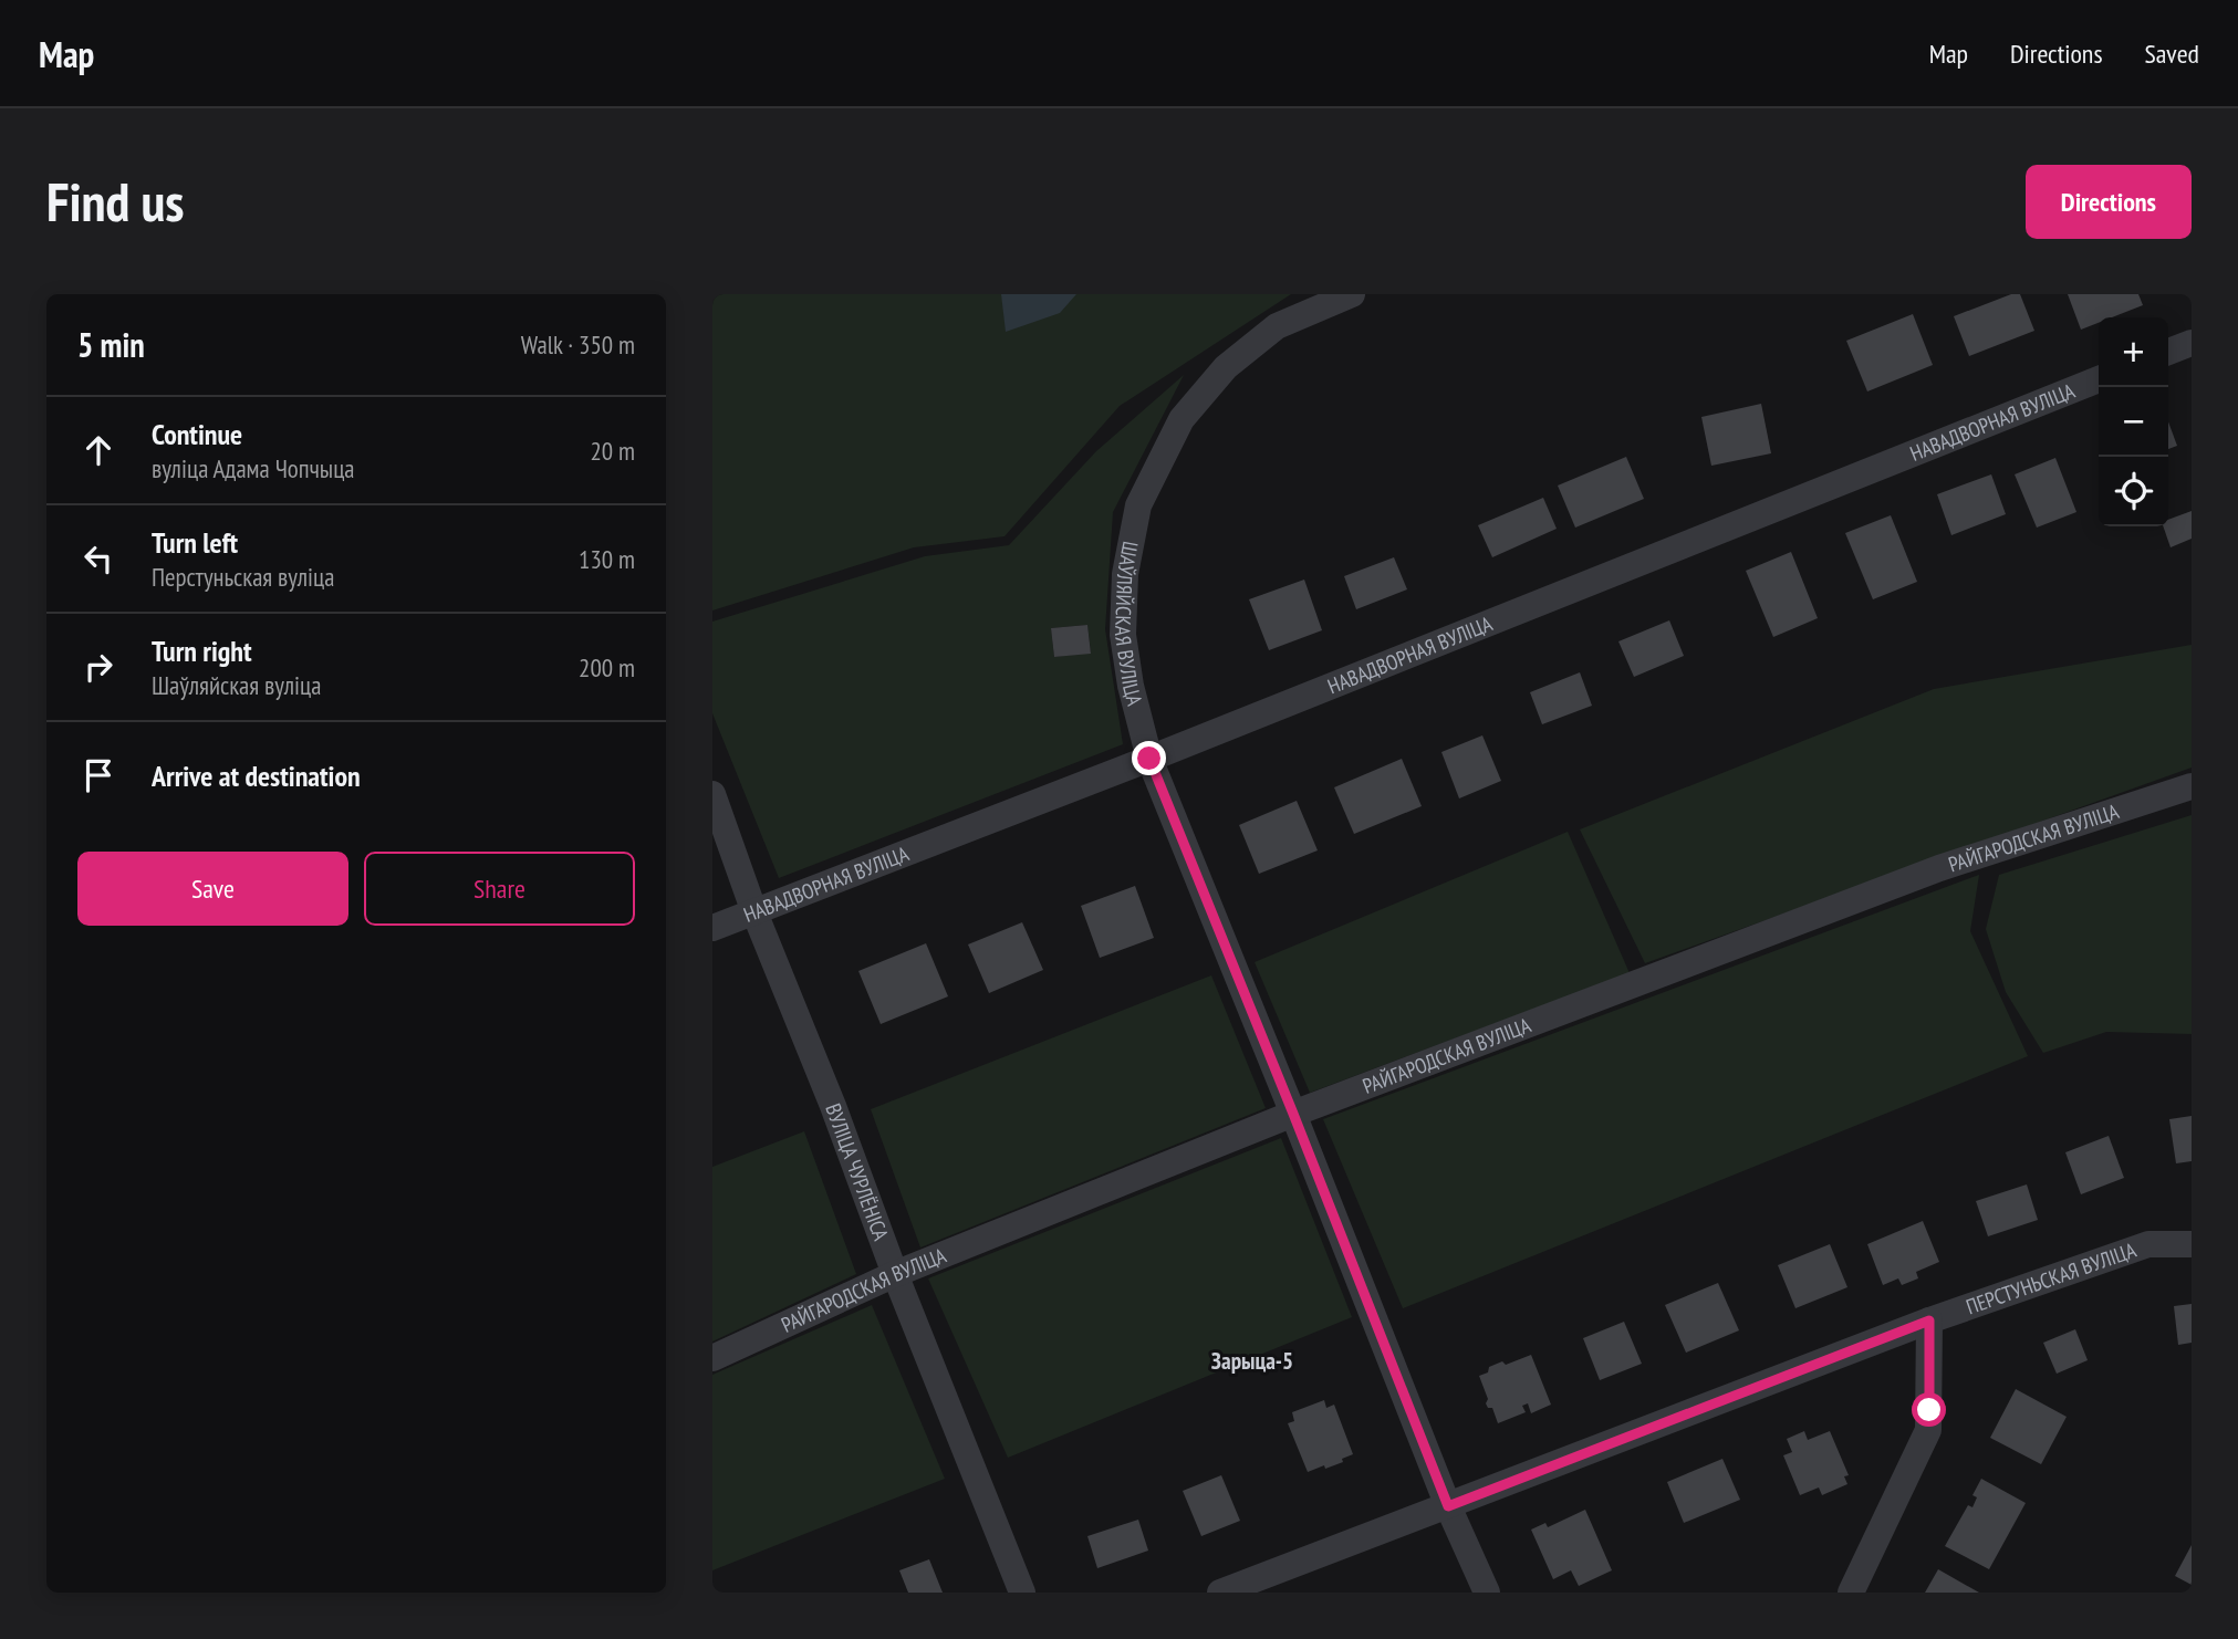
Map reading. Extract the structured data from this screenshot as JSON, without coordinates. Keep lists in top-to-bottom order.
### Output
{
  "streets": {
    "street": [
      "НАВАДВОРНАЯ ВУЛІЦА",
      "ШАЎЛЯЙСКАЯ ВУЛІЦА",
      "РАЙГАРОДСКАЯ ВУЛІЦА",
      "ВУЛІЦА ЧУРЛЁНІСА",
      "ПЕРСТУНЬСКАЯ ВУЛІЦА"
    ]
  },
  "crossings": [
    ["НАВАДВОРНАЯ ВУЛІЦА", "ШАЎЛЯЙСКАЯ ВУЛІЦА"],
    ["НАВАДВОРНАЯ ВУЛІЦА", "ВУЛІЦА ЧУРЛЁНІСА"],
    ["ШАЎЛЯЙСКАЯ ВУЛІЦА", "РАЙГАРОДСКАЯ ВУЛІЦА"],
    ["ШАЎЛЯЙСКАЯ ВУЛІЦА", "ПЕРСТУНЬСКАЯ ВУЛІЦА"],
    ["РАЙГАРОДСКАЯ ВУЛІЦА", "ВУЛІЦА ЧУРЛЁНІСА"]
  ],
  "districts": ["Зарыца-5"],
  "page": {
    "header": "Map",
    "nav": ["Map", "Directions", "Saved"],
    "buttons": [
      "Directions",
      ["Save", "Share"]
    ],
    "title": "Find us",
    "heading": ["5 min", "Walk · 350 m"],
    "map_buttons": ["+", "−"],
    "list": [
      ["Continue", "вуліца Адама Чопчыца", "20 m"],
      ["Turn left", "Перстуньская вуліца", "130 m"],
      ["Turn right", "Шаўляйская вуліца", "200 m"],
      "Arrive at destination"
    ]
  }
}
